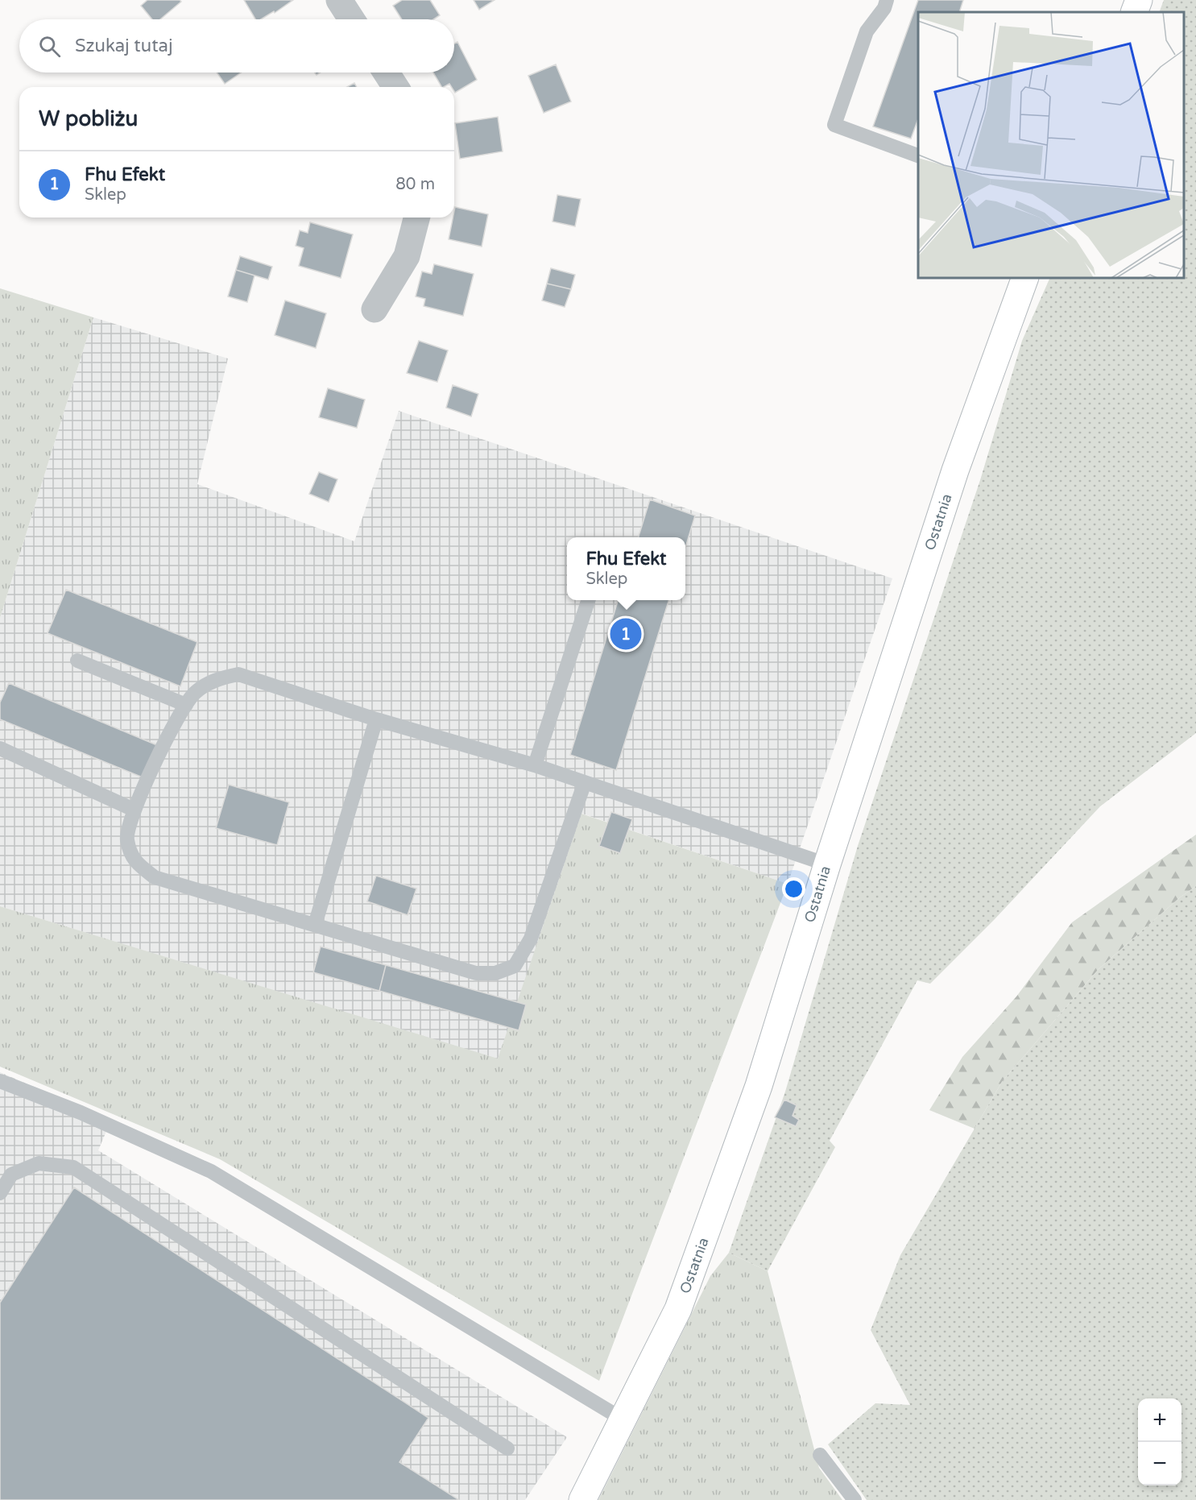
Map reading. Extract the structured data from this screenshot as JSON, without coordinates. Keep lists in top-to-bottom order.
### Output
{
  "streets": {
    "street": ["Ostatnia"]
  },
  "page": {
    "search": "Szukaj tutaj",
    "heading": "W pobliżu",
    "list": [
      {
        "mark": "1",
        "name": "Fhu Efekt",
        "note": "Sklep",
        "value": "80 m"
      }
    ],
    "popup": ["Fhu Efekt", "Sklep"],
    "pins": "1",
    "map_buttons": ["+", "−"]
  }
}
